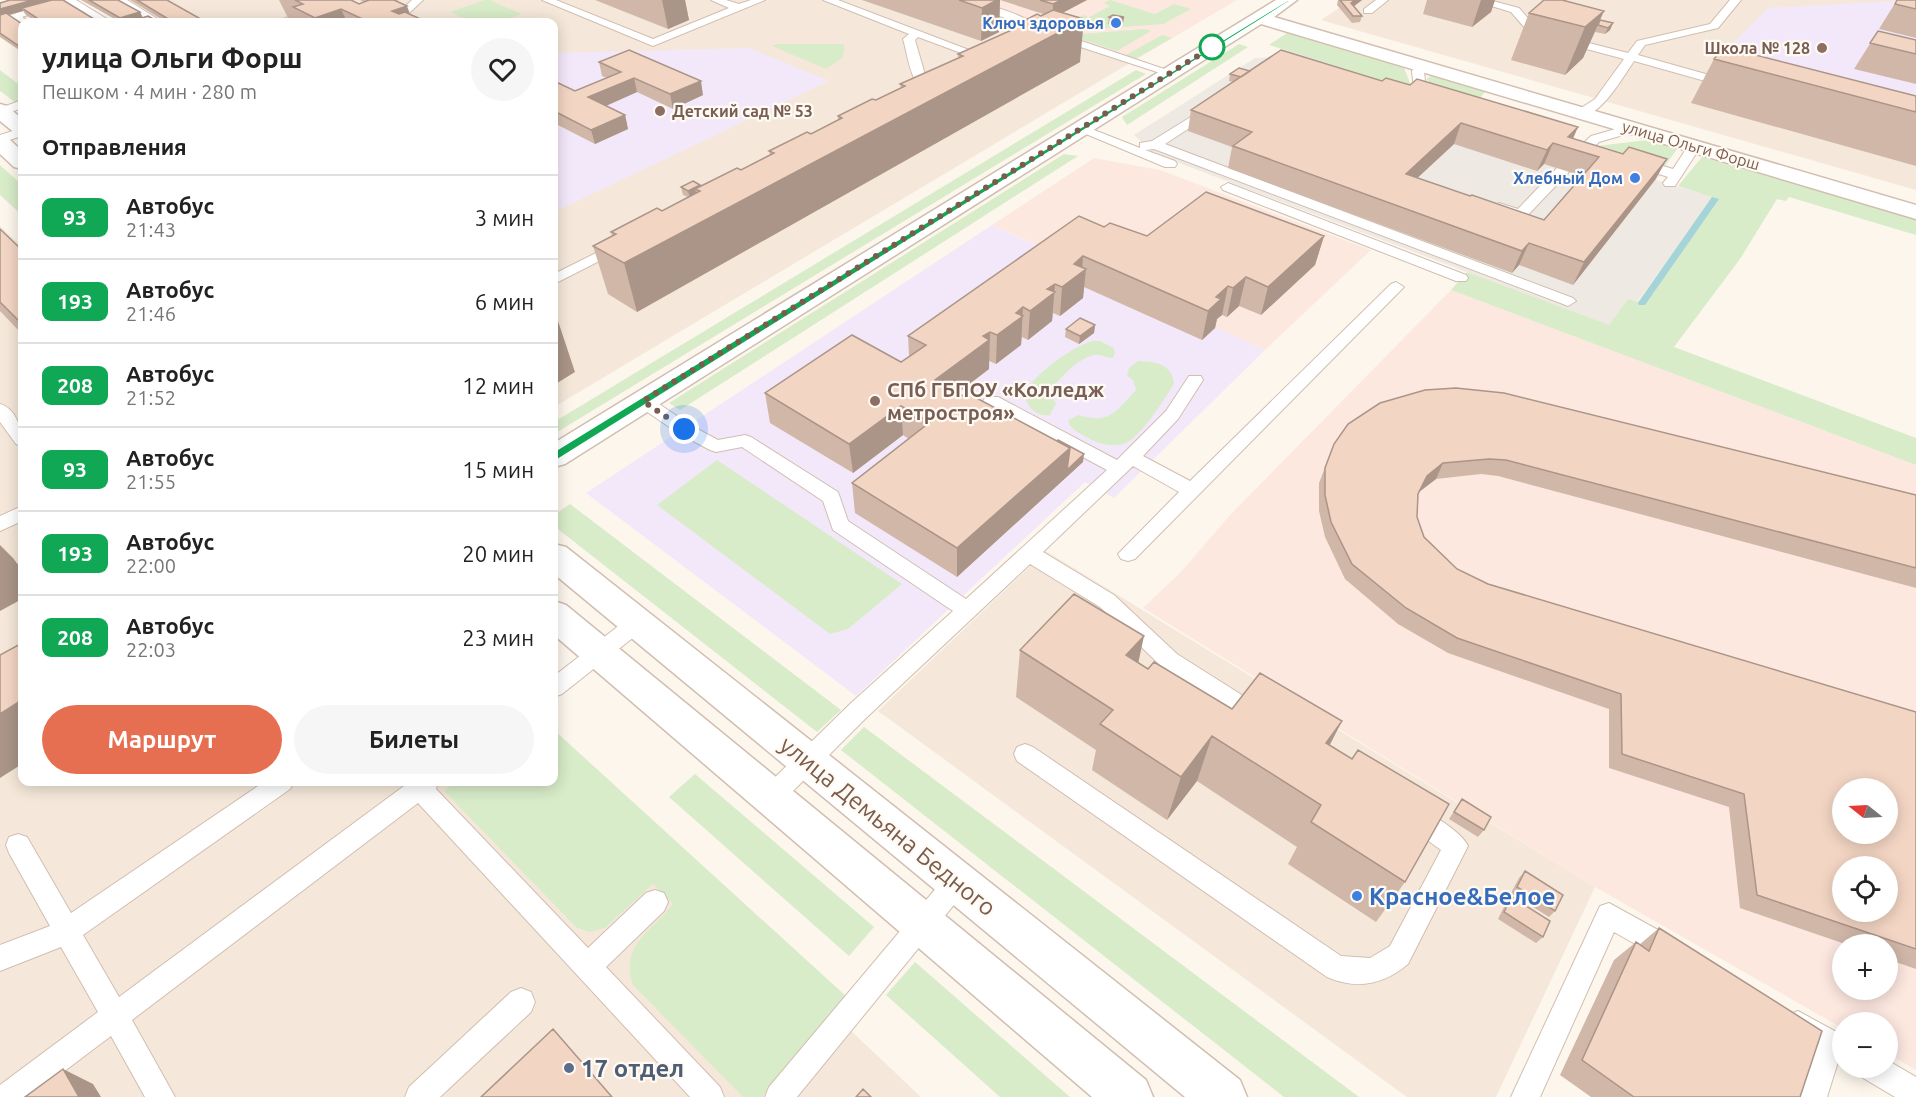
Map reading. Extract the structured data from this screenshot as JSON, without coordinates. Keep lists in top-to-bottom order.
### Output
{
  "streets": {
    "street": ["улица Ольги Форш", "улица Демьяна Бедного"]
  },
  "places": [
    "Ключ здоровья",
    "Школа № 128",
    "Детский сад № 53",
    "Хлебный Дом",
    "СПб ГБПОУ «Колледж метростроя»",
    "Красное&Белое",
    "17 отдел"
  ],
  "lines": ["bus line 93"],
  "north": "left",
  "page": {
    "heading": [
      ["улица Ольги Форш", "Пешком · 4 мин · 280 m"],
      "Отправления"
    ],
    "list": [
      {
        "mark": "93",
        "name": "Автобус",
        "note": "21:43",
        "value": "3 мин"
      },
      {
        "mark": "193",
        "name": "Автобус",
        "note": "21:46",
        "value": "6 мин"
      },
      {
        "mark": "208",
        "name": "Автобус",
        "note": "21:52",
        "value": "12 мин"
      },
      {
        "mark": "93",
        "name": "Автобус",
        "note": "21:55",
        "value": "15 мин"
      },
      {
        "mark": "193",
        "name": "Автобус",
        "note": "22:00",
        "value": "20 мин"
      },
      {
        "mark": "208",
        "name": "Автобус",
        "note": "22:03",
        "value": "23 мин"
      }
    ],
    "buttons": ["Маршрут", "Билеты"],
    "map_buttons": ["+", "−"]
  }
}
